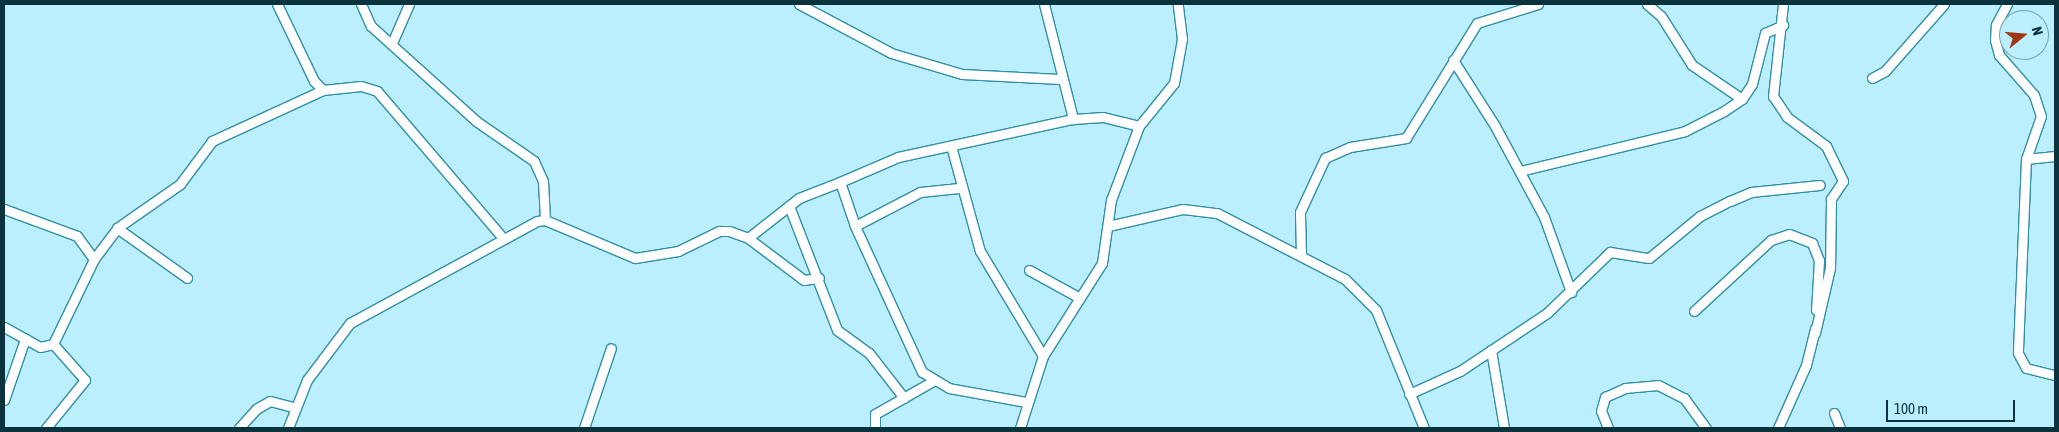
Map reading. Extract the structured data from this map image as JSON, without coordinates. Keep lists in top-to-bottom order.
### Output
{
  "scale_bar": "100 m",
  "north": "right"
}
